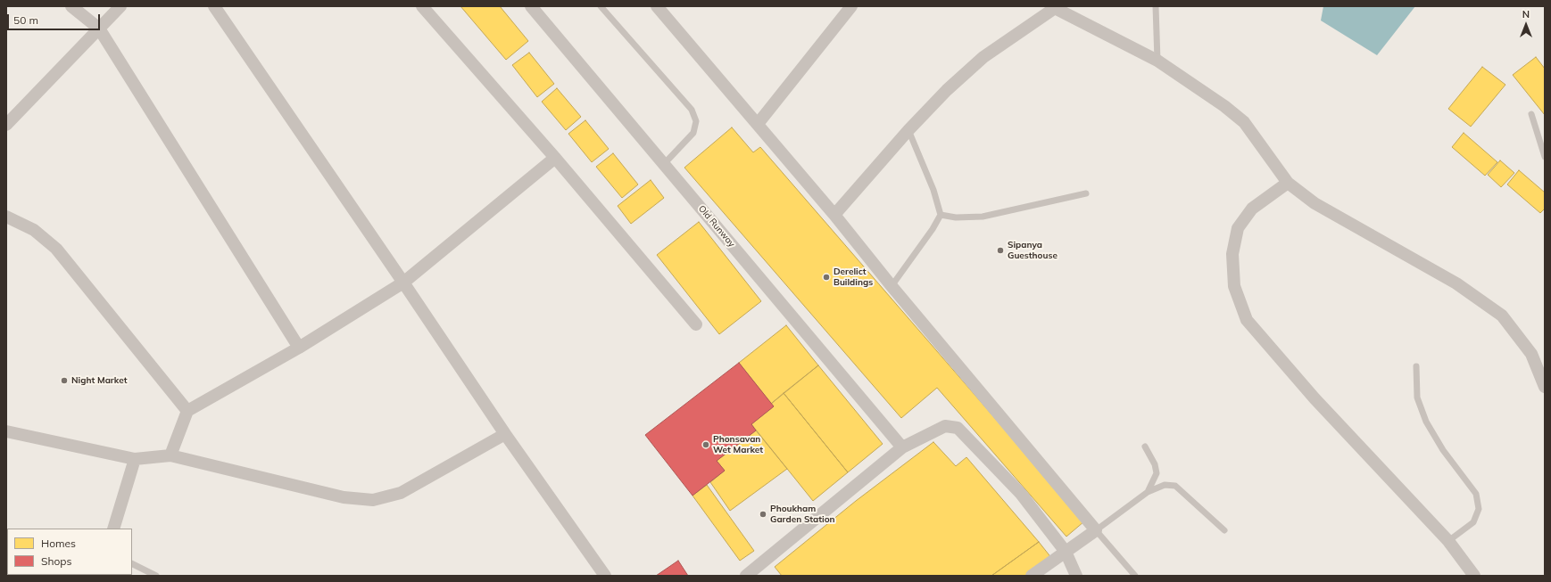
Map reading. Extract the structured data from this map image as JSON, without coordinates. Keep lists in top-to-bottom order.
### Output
{
  "streets": {
    "street": ["Old Runway"]
  },
  "places": [
    "Sipanya Guesthouse",
    "Derelict Buildings",
    "Night Market",
    "Phonsavan Wet Market",
    "Phoukham Garden Station"
  ],
  "legend": ["Homes", "Shops"],
  "scale_bar": "50 m",
  "north": "top"
}
